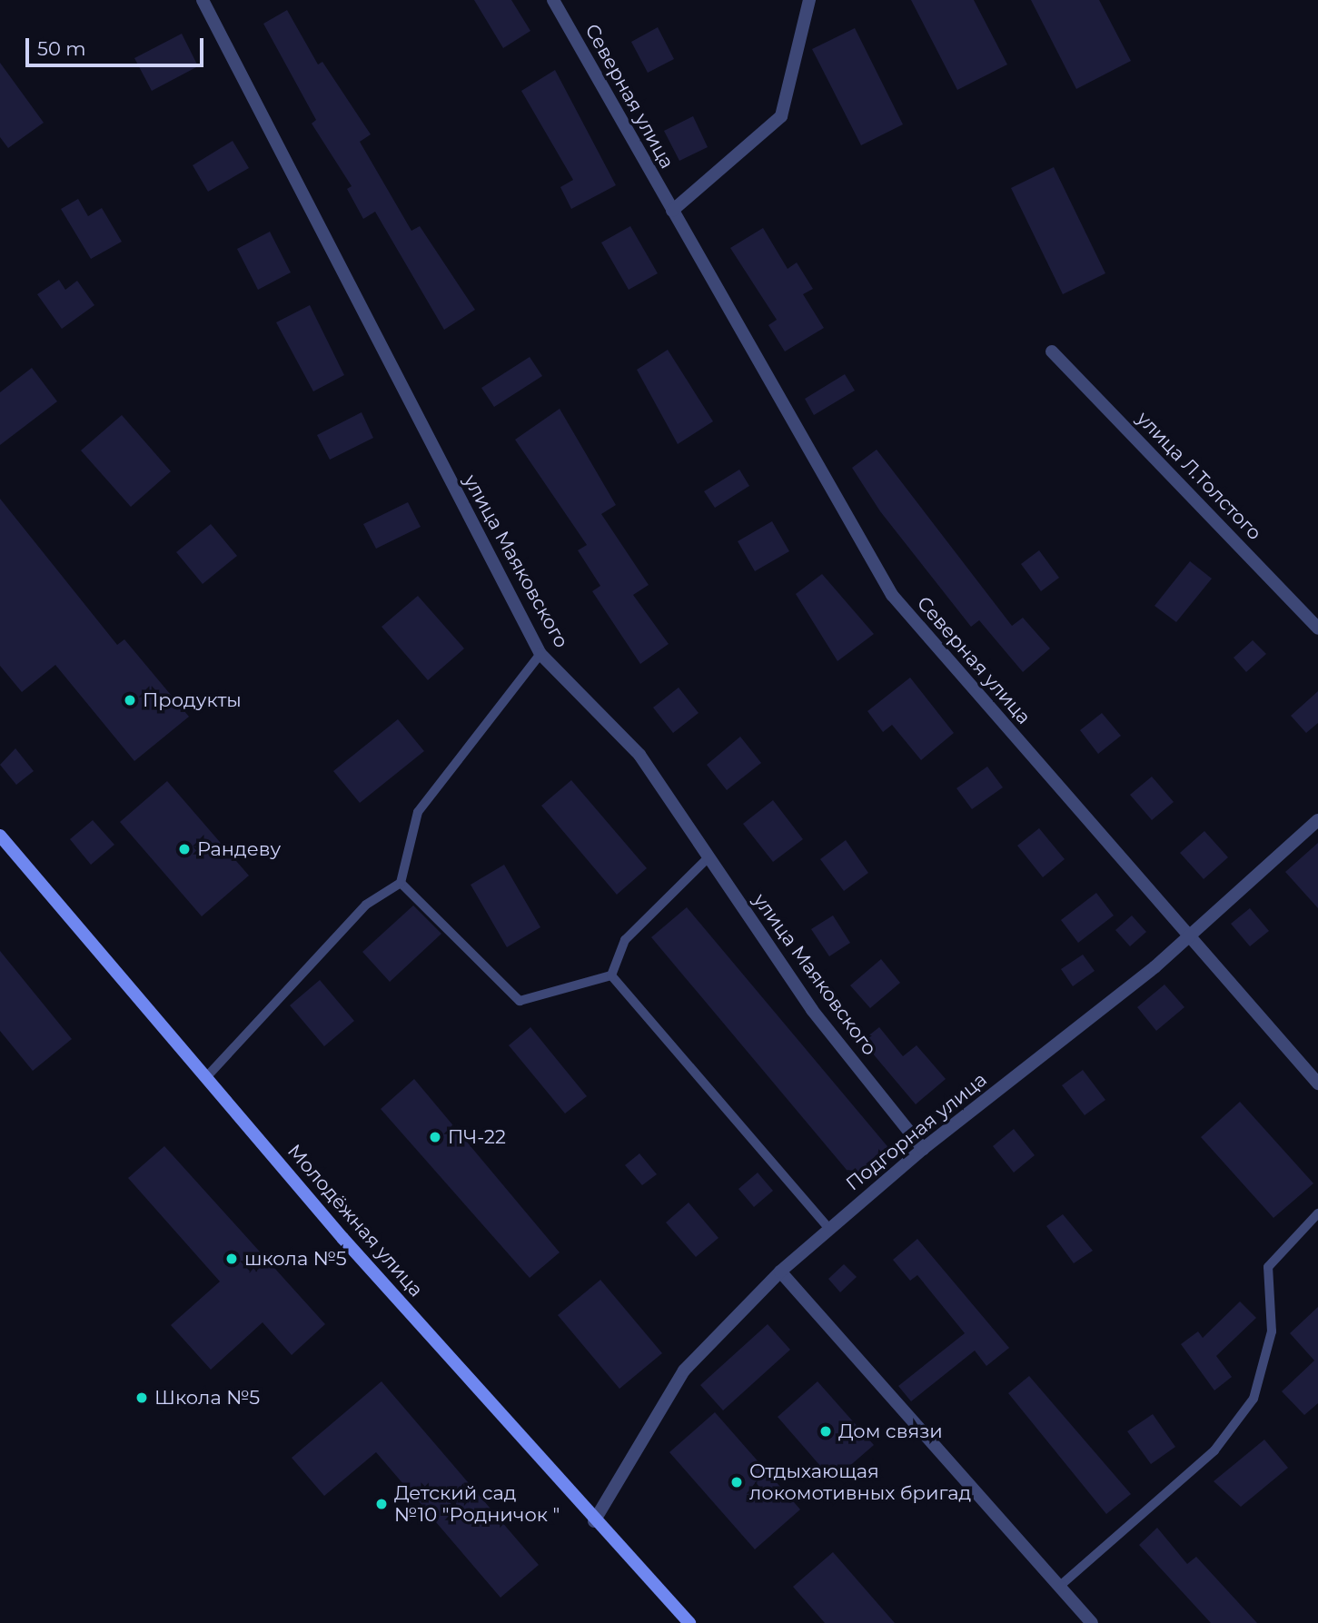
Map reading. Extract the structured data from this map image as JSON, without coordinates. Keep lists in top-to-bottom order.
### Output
{
  "streets": {
    "street": [
      "Северная улица",
      "улица Л.Толстого",
      "улица Маяковского",
      "Подгорная улица",
      "Молодёжная улица"
    ]
  },
  "crossings": [
    ["Северная улица", "Подгорная улица"],
    ["улица Маяковского", "Подгорная улица"],
    ["Подгорная улица", "Молодёжная улица"]
  ],
  "places": [
    "Продукты",
    "Рандеву",
    "ПЧ-22",
    "школа №5",
    "Школа №5",
    "Дом связи",
    "Отдыхающая локомотивных бригад",
    "Детский сад №10 \"Родничок \""
  ],
  "scale_bar": "50 m"
}
